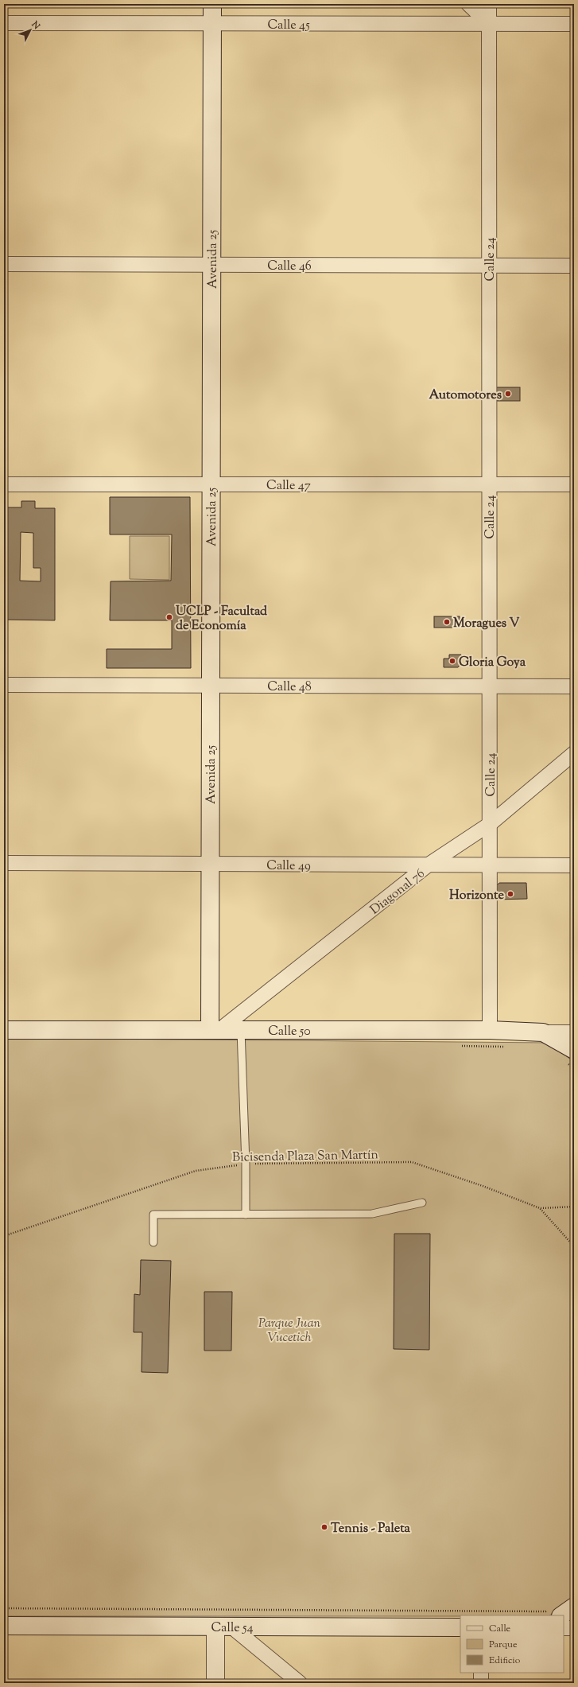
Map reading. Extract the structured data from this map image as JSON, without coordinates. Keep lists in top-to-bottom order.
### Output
{
  "streets": {
    "main road": ["Avenida 25", "Calle 50", "Calle 54"],
    "street": [
      "Calle 45",
      "Calle 24",
      "Calle 46",
      "Calle 47",
      "Calle 48",
      "Calle 49",
      "Diagonal 76"
    ],
    "path": ["Bicisenda Plaza San Martín"]
  },
  "crossings": [
    ["Calle 45", "Avenida 25"],
    ["Calle 45", "Calle 24"],
    ["Avenida 25", "Calle 46"],
    ["Avenida 25", "Calle 47"],
    ["Avenida 25", "Calle 48"],
    ["Avenida 25", "Calle 49"],
    ["Avenida 25", "Calle 50"],
    ["Calle 24", "Calle 46"],
    ["Calle 24", "Calle 47"],
    ["Calle 24", "Calle 48"],
    ["Calle 24", "Calle 49"],
    ["Calle 24", "Diagonal 76"],
    ["Calle 24", "Calle 50"],
    ["Calle 49", "Diagonal 76"],
    ["Diagonal 76", "Calle 50"]
  ],
  "parks": ["Parque Juan Vucetich"],
  "places": [
    "Automotores",
    "UCLP - Facultad de Economía",
    "Moragues V",
    "Gloria Goya",
    "Horizonte",
    "Tennis - Paleta"
  ],
  "legend": ["Calle", "Parque", "Edificio"],
  "north": "top right"
}
